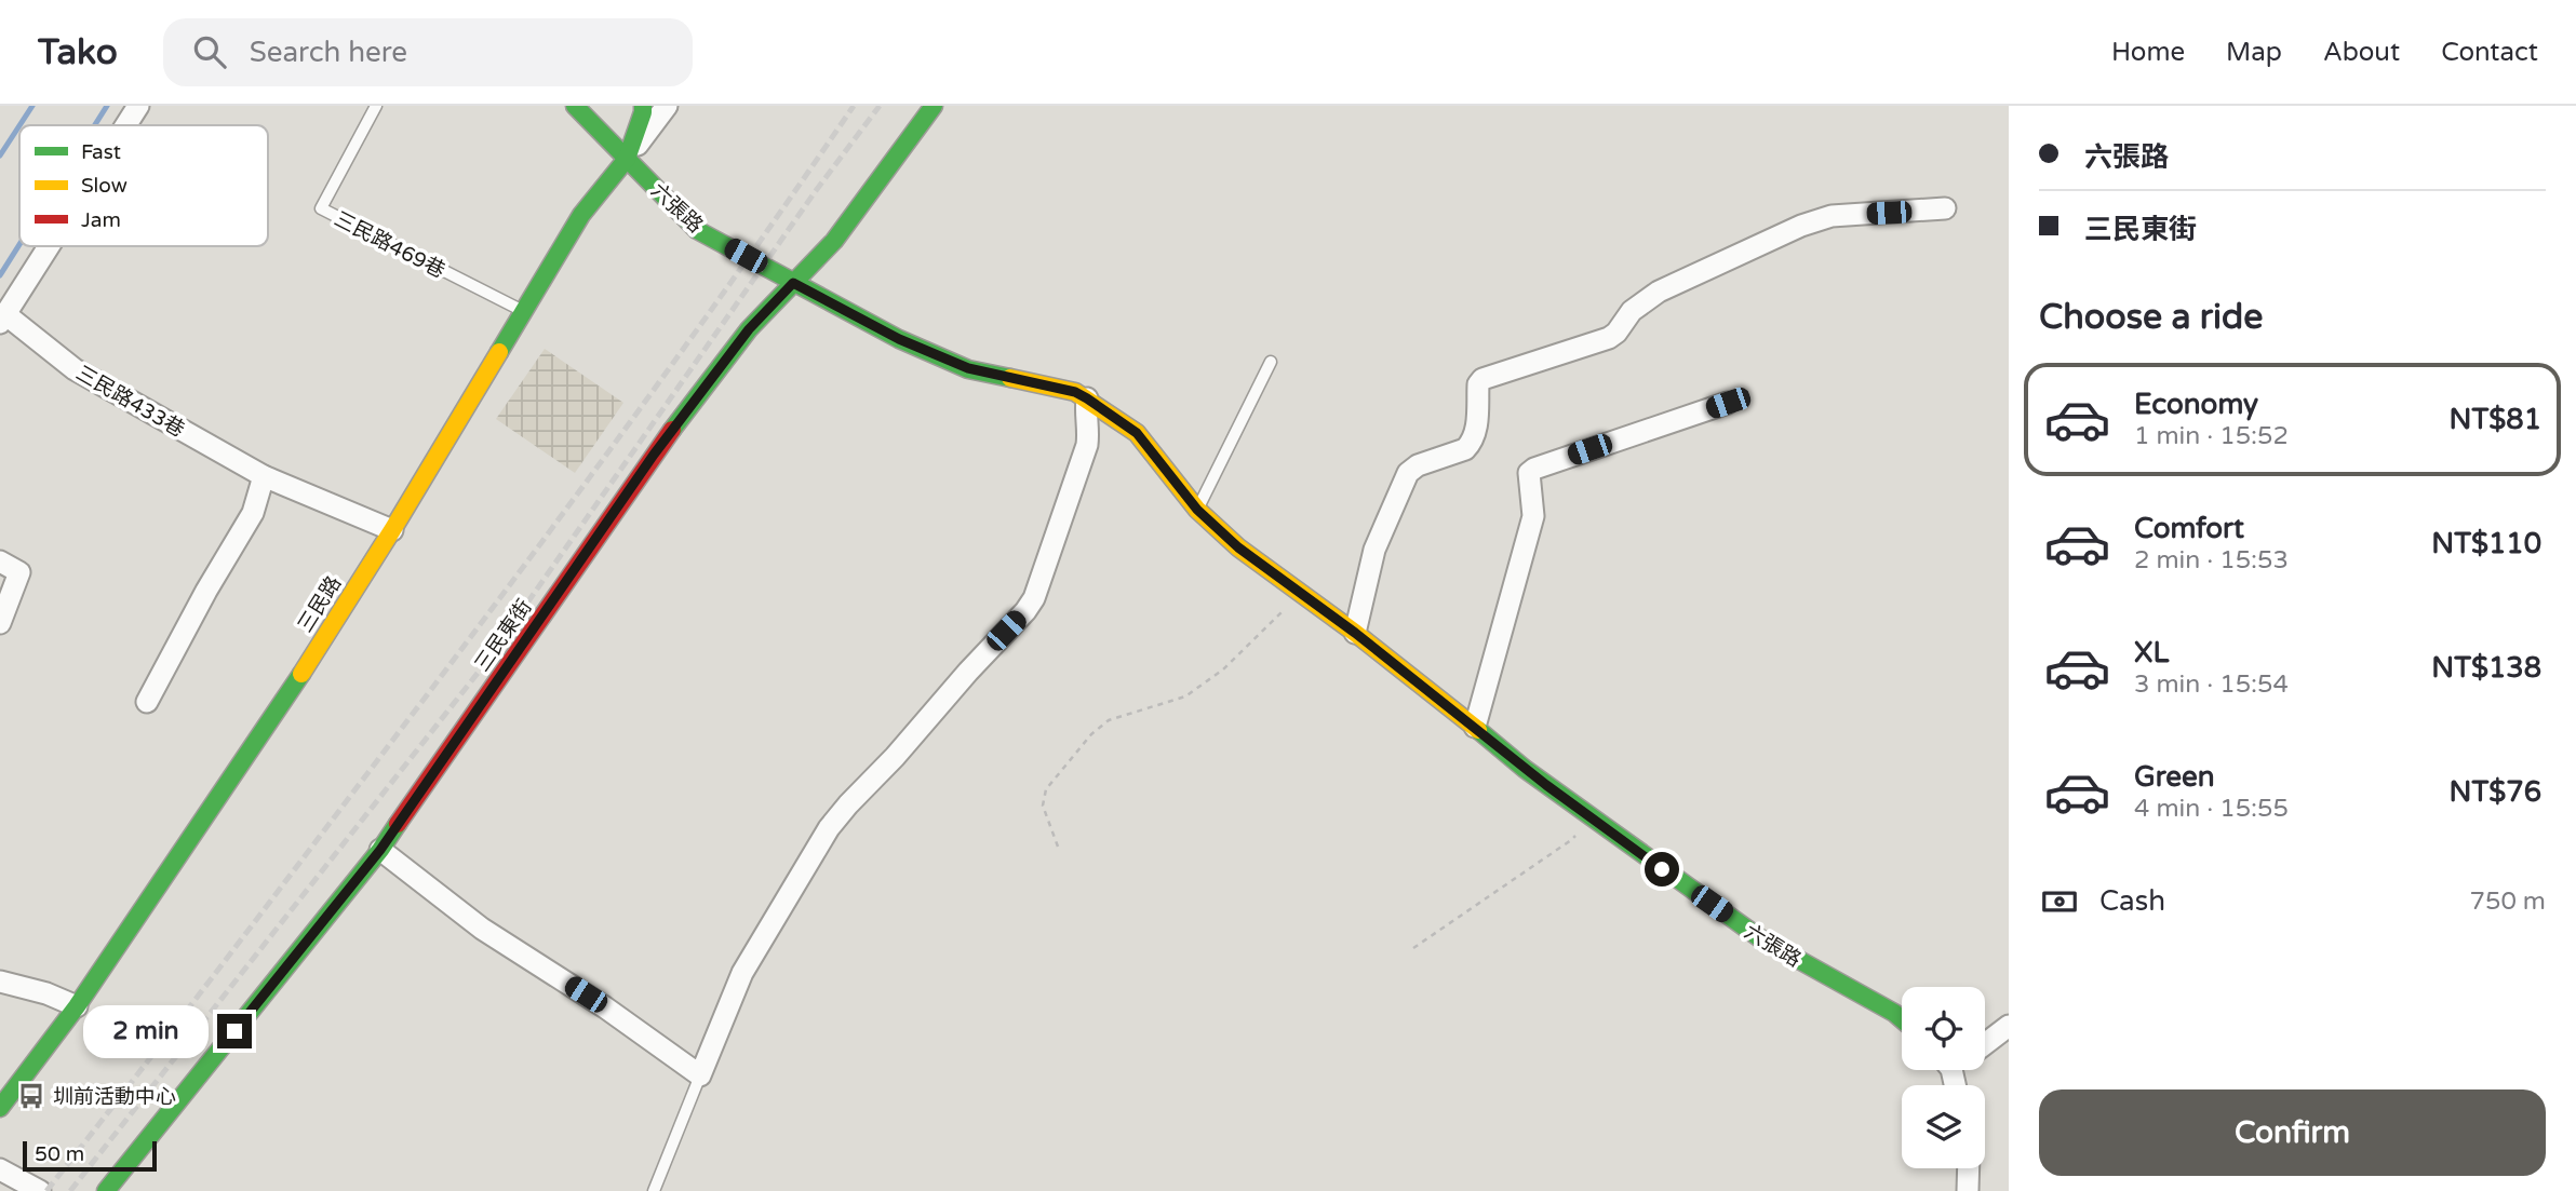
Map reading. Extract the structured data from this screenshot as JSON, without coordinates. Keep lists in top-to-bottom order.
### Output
{
  "streets": {
    "street": [
      "六張路",
      "三民路433巷",
      "三民路",
      "三民東街"
    ],
    "lane": ["三民路469巷"]
  },
  "crossings": [
    ["六張路", "三民路"],
    ["六張路", "三民東街"],
    ["三民路469巷", "三民路"],
    ["三民路433巷", "三民路"]
  ],
  "places": {
    "bus stop": ["圳前活動中心"]
  },
  "legend": ["Fast", "Slow", "Jam"],
  "scale_bar": "50 m",
  "page": {
    "header": "Tako",
    "search": "Search here",
    "nav": [
      "Home",
      "Map",
      "About",
      "Contact"
    ],
    "banner": ["六張路", "三民東街"],
    "heading": "Choose a ride",
    "list": [
      {
        "name": "Economy",
        "note": "1 min · 15:52",
        "value": "NT$81"
      },
      {
        "name": "Comfort",
        "note": "2 min · 15:53",
        "value": "NT$110"
      },
      {
        "name": "XL",
        "note": "3 min · 15:54",
        "value": "NT$138"
      },
      {
        "name": "Green",
        "note": "4 min · 15:55",
        "value": "NT$76"
      }
    ],
    "pay": ["Cash", "750 m"],
    "bubble": "2 min",
    "buttons": "Confirm",
    "scale": "50 m"
  }
}
